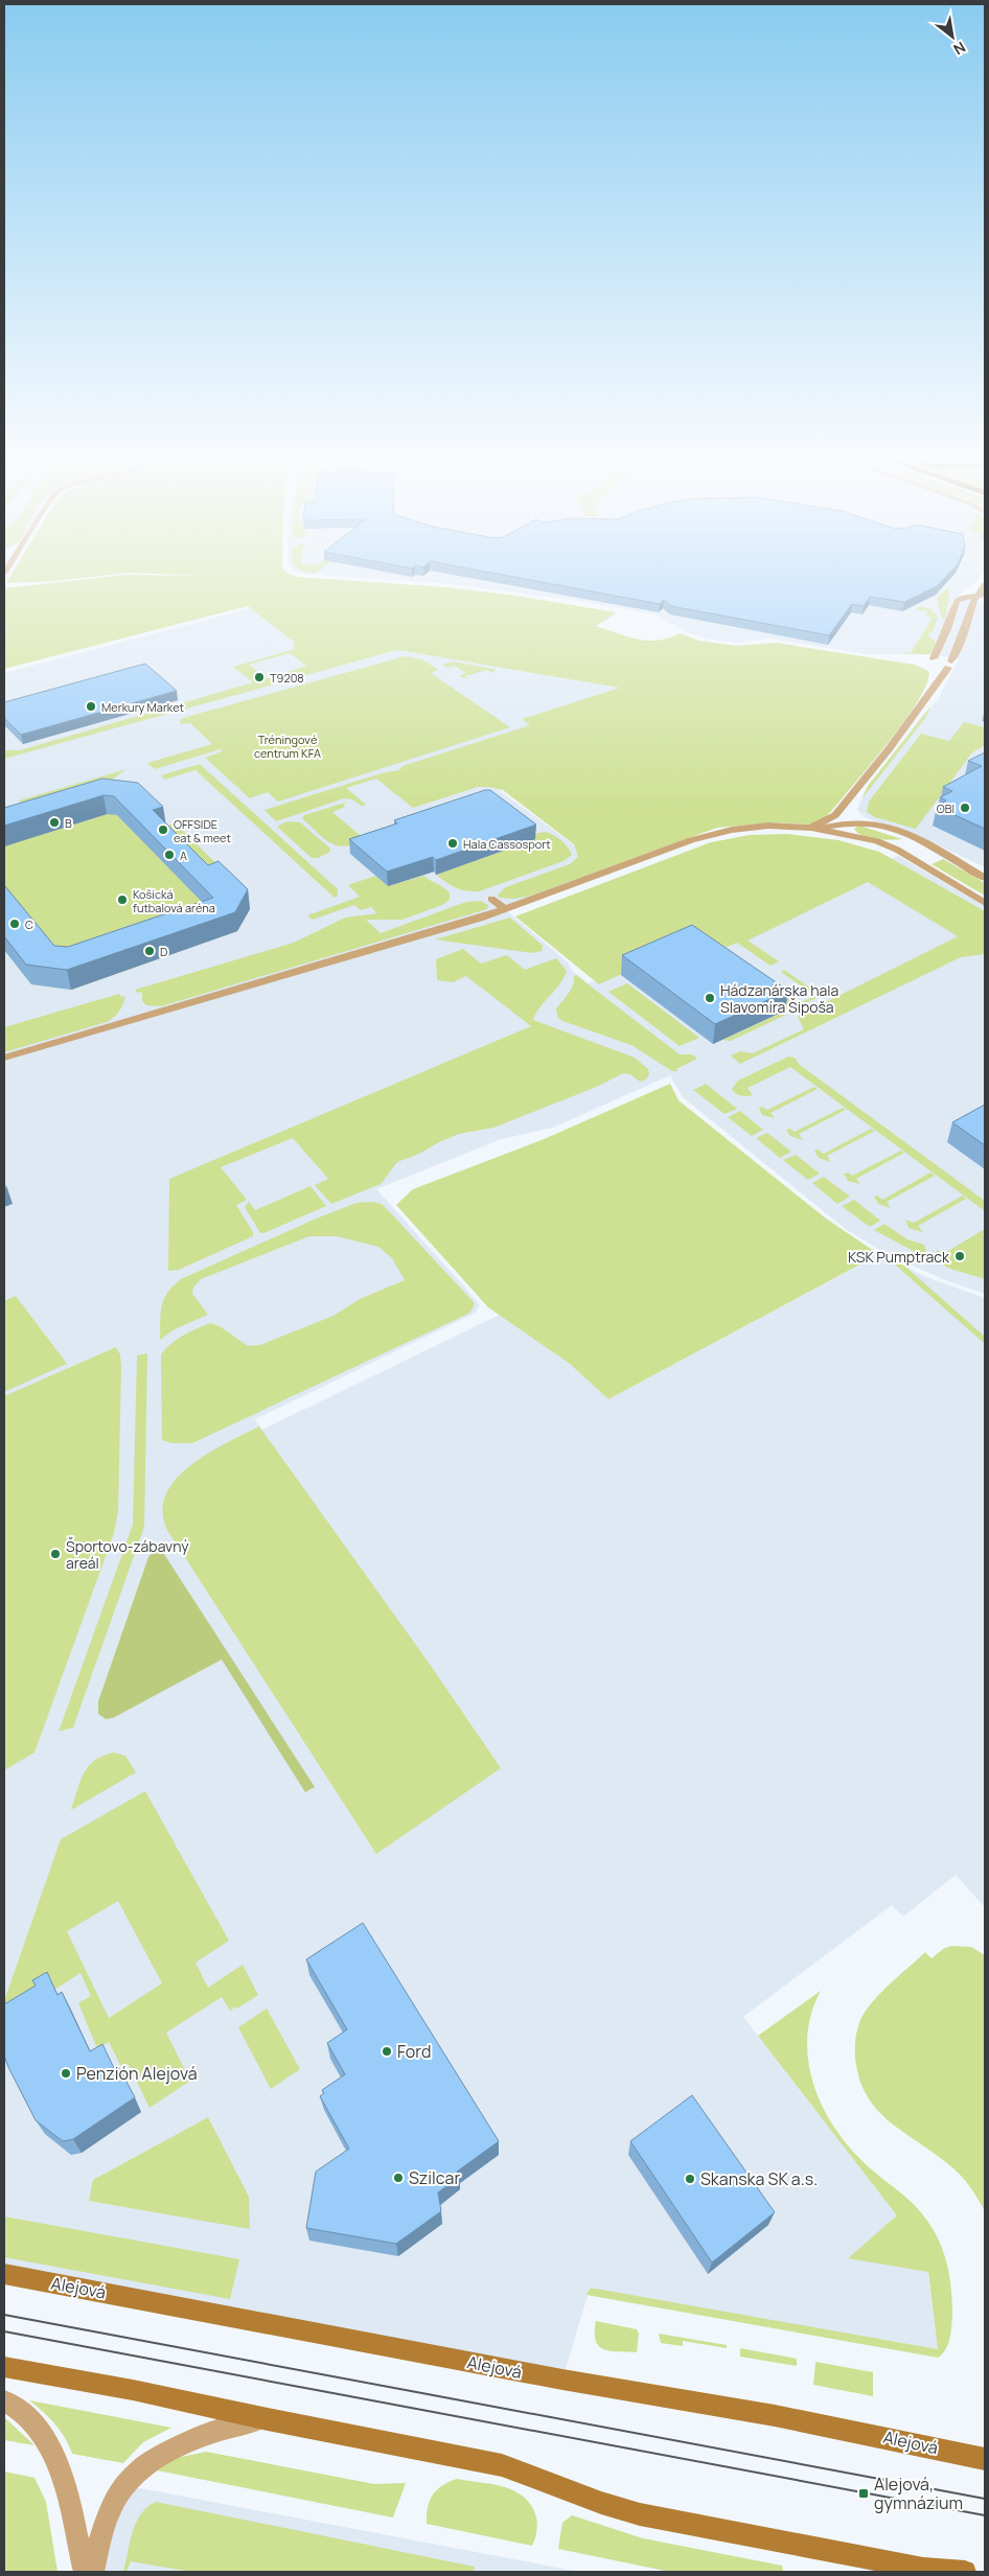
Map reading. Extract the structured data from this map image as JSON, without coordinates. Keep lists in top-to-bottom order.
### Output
{
  "streets": {
    "street": ["Alejová"]
  },
  "parks": ["Tréningové centrum KFA"],
  "places": {
    "other": [
      "T9208",
      "Merkury Market",
      "OBI",
      "B",
      "OFFSIDE eat & meet",
      "Hala Cassosport",
      "A",
      "Košická futbalová aréna",
      "C",
      "D",
      "Hádzanárska hala Slavomíra Šipoša",
      "KSK Pumptrack",
      "Športovo-zábavný areál",
      "Ford",
      "Penzión Alejová",
      "Szilcar",
      "Skanska SK a.s."
    ],
    "transit": ["Alejová, gymnázium"]
  },
  "north": "bottom right"
}
